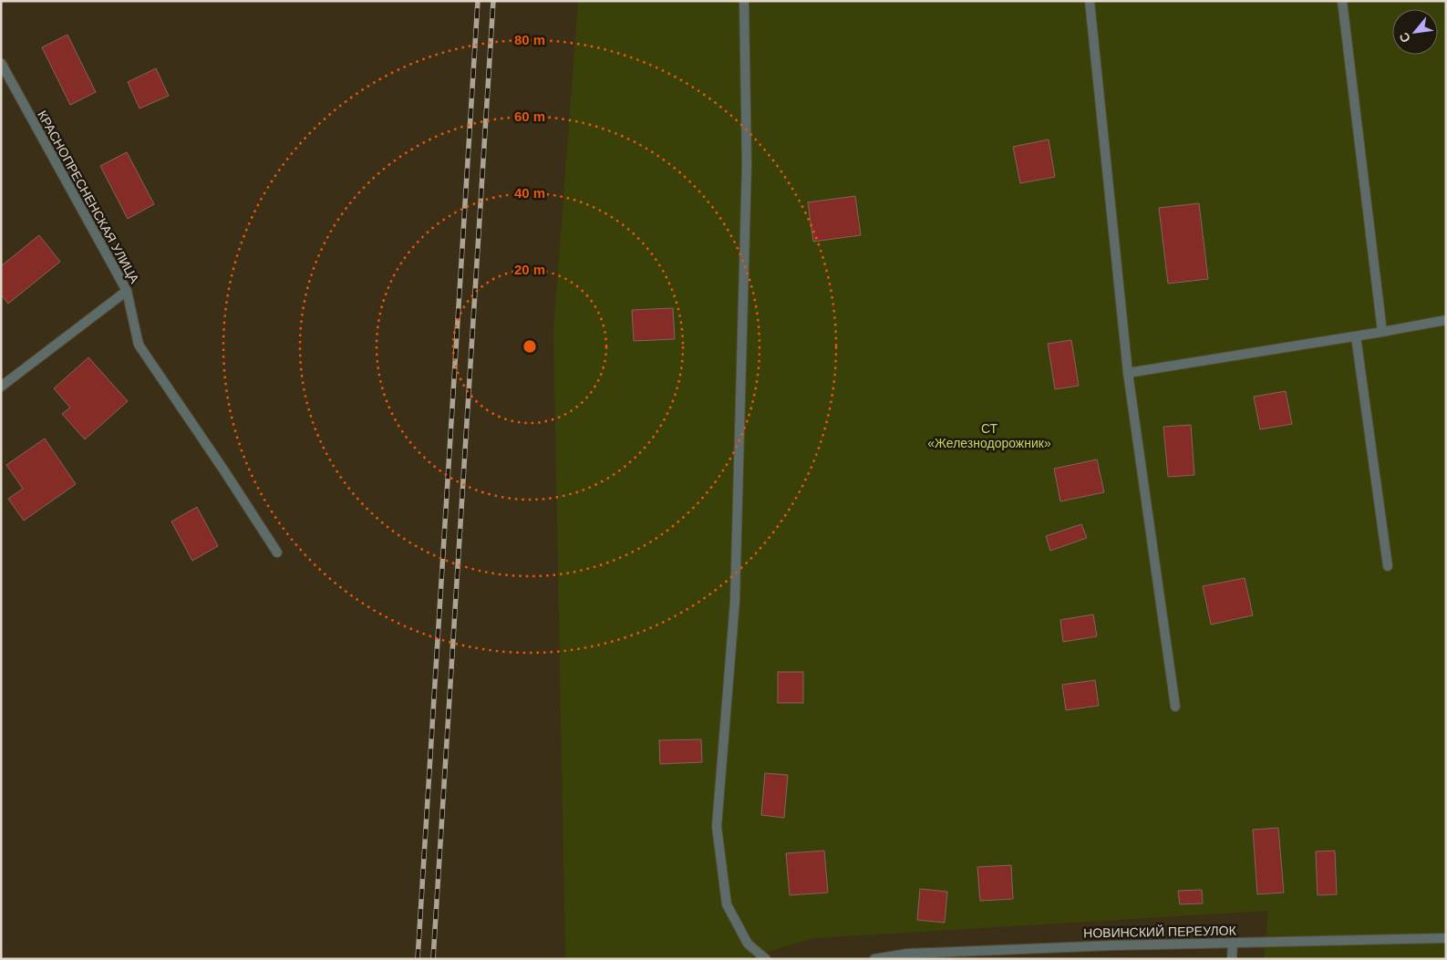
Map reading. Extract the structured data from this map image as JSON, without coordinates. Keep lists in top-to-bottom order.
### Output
{
  "streets": {
    "street": ["КРАСНОПРЕСНЕНСКАЯ УЛИЦА", "НОВИНСКИЙ ПЕРЕУЛОК"]
  },
  "parks": ["СТ «Железнодорожник»"],
  "north": "bottom left",
  "rings": [
    "80 m",
    "60 m",
    "40 m",
    "20 m"
  ]
}
